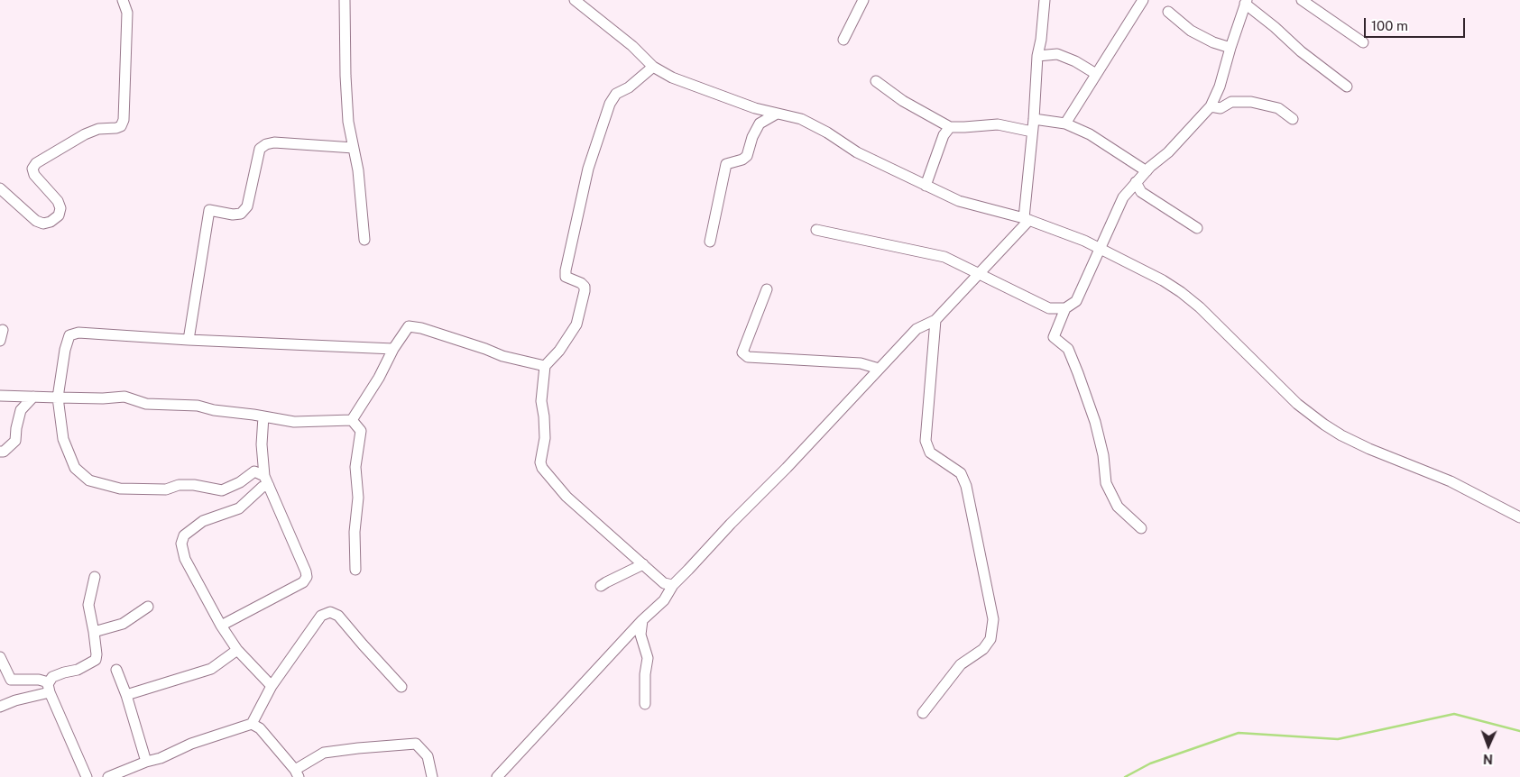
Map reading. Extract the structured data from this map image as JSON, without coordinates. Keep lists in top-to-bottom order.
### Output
{
  "scale_bar": "100 m",
  "north": "bottom"
}
